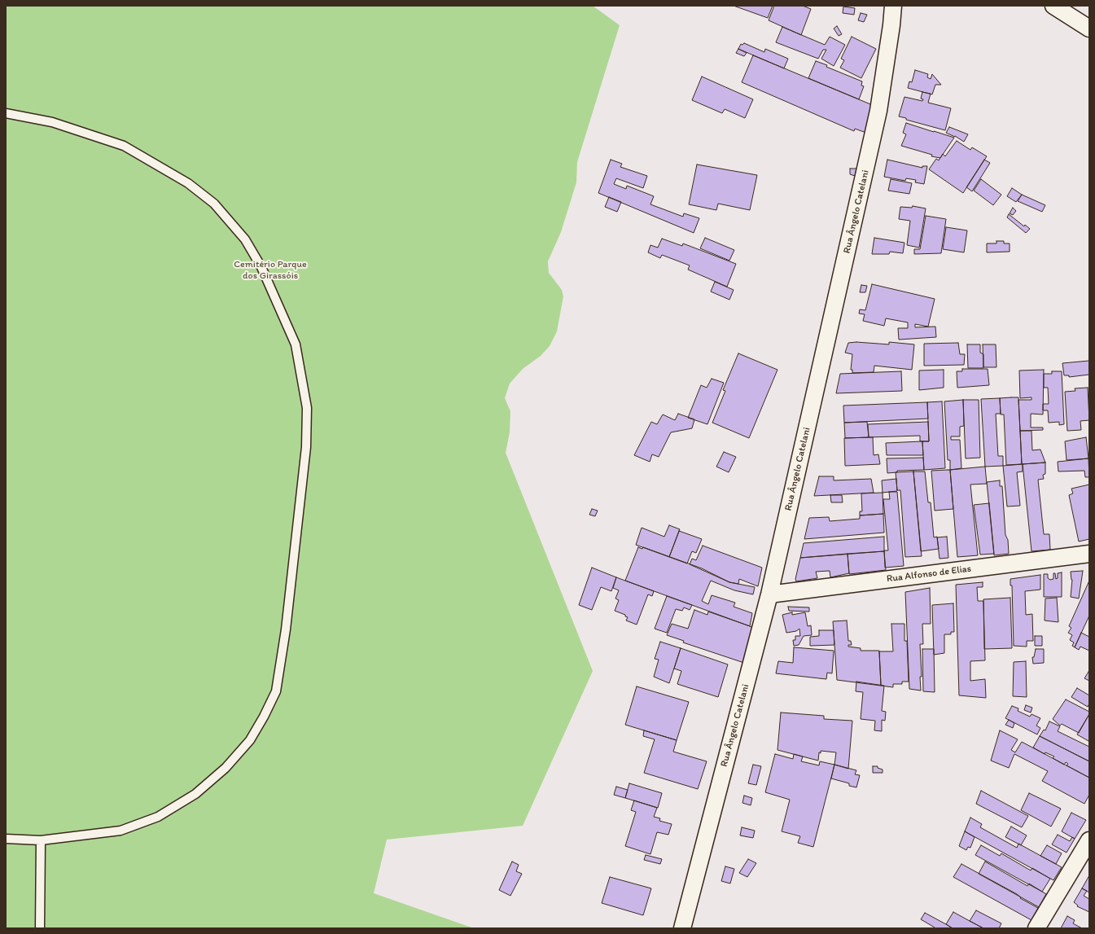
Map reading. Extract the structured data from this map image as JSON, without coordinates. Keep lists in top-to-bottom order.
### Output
{
  "streets": {
    "street": ["Rua Ângelo Catelani", "Rua Alfonso de Elias"]
  },
  "crossings": [
    ["Rua Ângelo Catelani", "Rua Alfonso de Elias"]
  ],
  "parks": ["Cemitério Parque dos Girassóis"]
}
